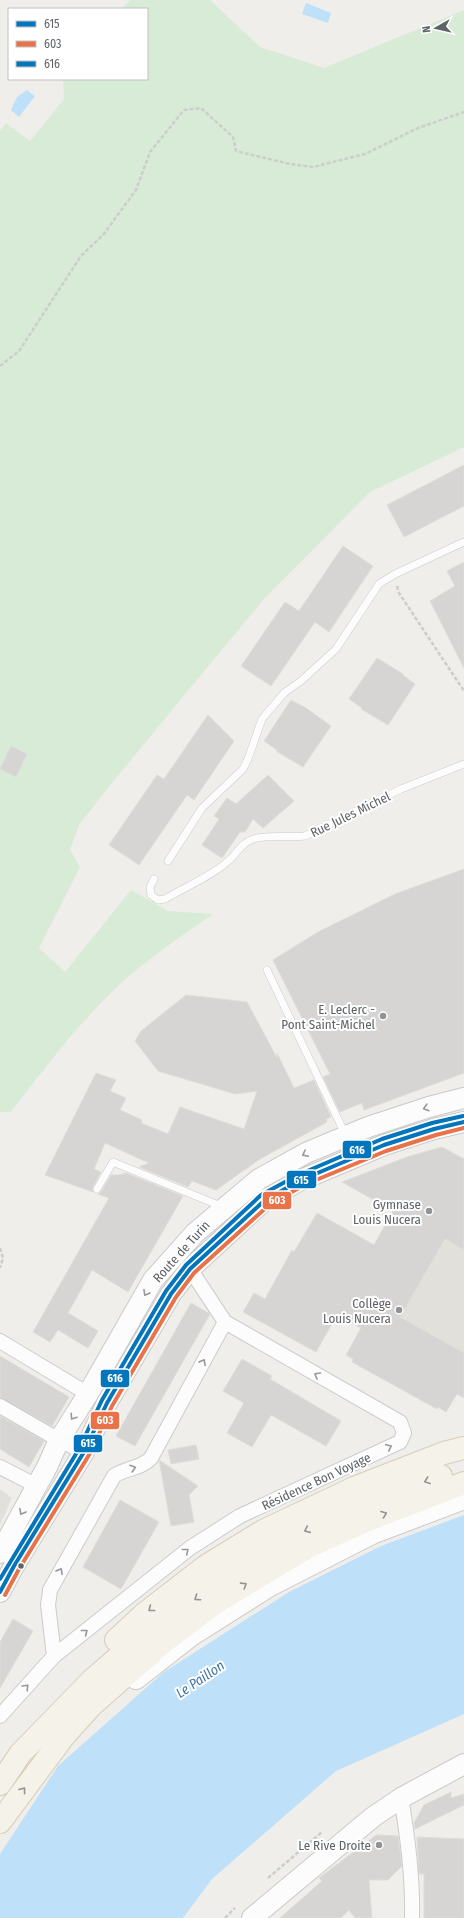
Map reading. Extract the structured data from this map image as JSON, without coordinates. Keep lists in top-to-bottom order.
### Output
{
  "streets": {
    "main road": ["Route de Turin"],
    "street": ["Résidence Bon Voyage"],
    "lane": ["Rue Jules Michel"]
  },
  "crossings": [
    ["Route de Turin", "Résidence Bon Voyage"]
  ],
  "water": ["Le Paillon"],
  "places": [
    "E. Leclerc - Pont Saint-Michel",
    "Gymnase Louis Nucera",
    "Collège Louis Nucera",
    "Le Rive Droite"
  ],
  "lines": ["transit line 616", "transit line 615", "transit line 603"],
  "legend": ["615", "603", "616"],
  "north": "left"
}
